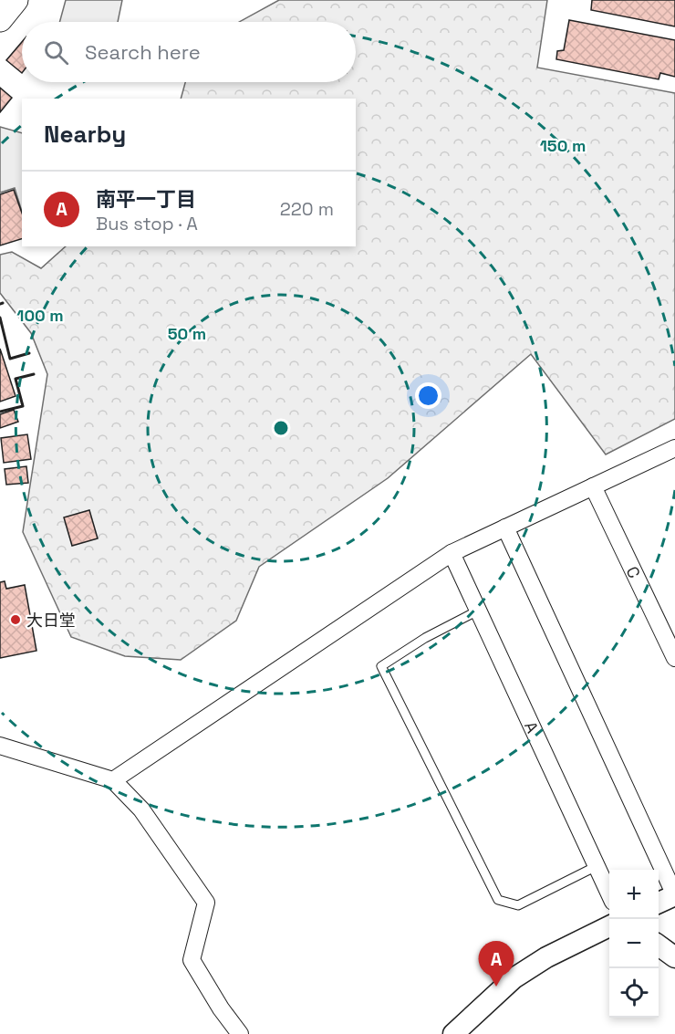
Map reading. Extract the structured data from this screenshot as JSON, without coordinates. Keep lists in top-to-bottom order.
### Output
{
  "streets": {
    "street": ["C", "A"]
  },
  "places": ["大日堂"],
  "page": {
    "search": "Search here",
    "heading": "Nearby",
    "list": [
      {
        "mark": "A",
        "name": "南平一丁目",
        "note": "Bus stop · A",
        "value": "220 m"
      }
    ],
    "map_buttons": ["+", "−"],
    "pins": "A"
  },
  "rings": ["150 m", "100 m", "50 m"]
}
